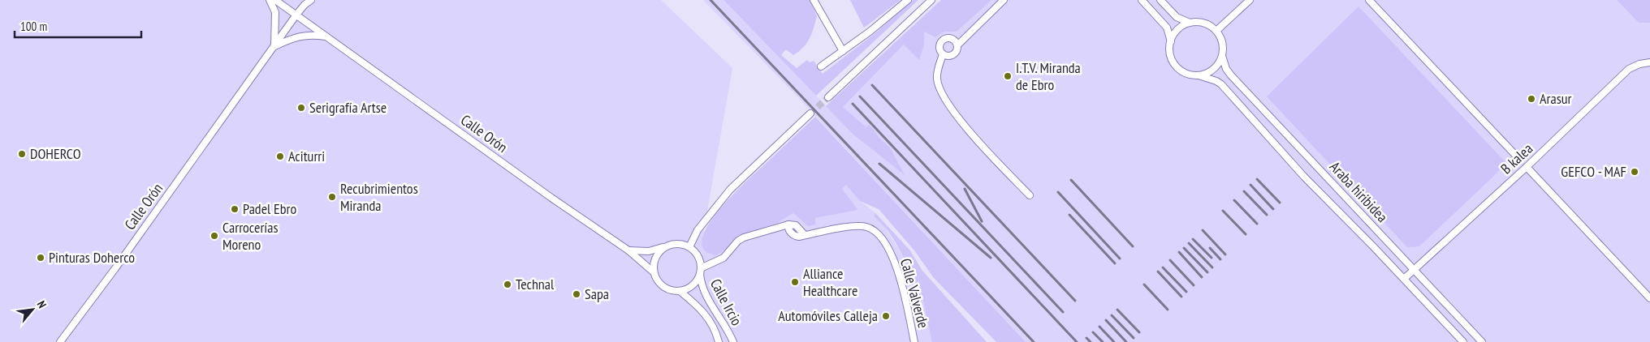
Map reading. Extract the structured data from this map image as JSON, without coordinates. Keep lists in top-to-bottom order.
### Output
{
  "streets": {
    "street": [
      "Calle Orón",
      "B kalea",
      "Araba hiribidea",
      "Calle Valverde",
      "Calle Ircio"
    ]
  },
  "crossings": [
    ["Calle Orón", "Calle Valverde"],
    ["Calle Orón", "Calle Ircio"],
    ["B kalea", "Araba hiribidea"],
    ["Calle Valverde", "Calle Ircio"]
  ],
  "places": [
    "I.T.V. Miranda de Ebro",
    "Arasur",
    "Serigrafía Artse",
    "DOHERCO",
    "Aciturri",
    "GEFCO - MAF",
    "Recubrimientos Miranda",
    "Padel Ebro",
    "Carrocerías Moreno",
    "Pinturas Doherco",
    "Alliance Healthcare",
    "Technal",
    "Sapa",
    "Automóviles Calleja"
  ],
  "scale_bar": "100 m",
  "north": "top right"
}
